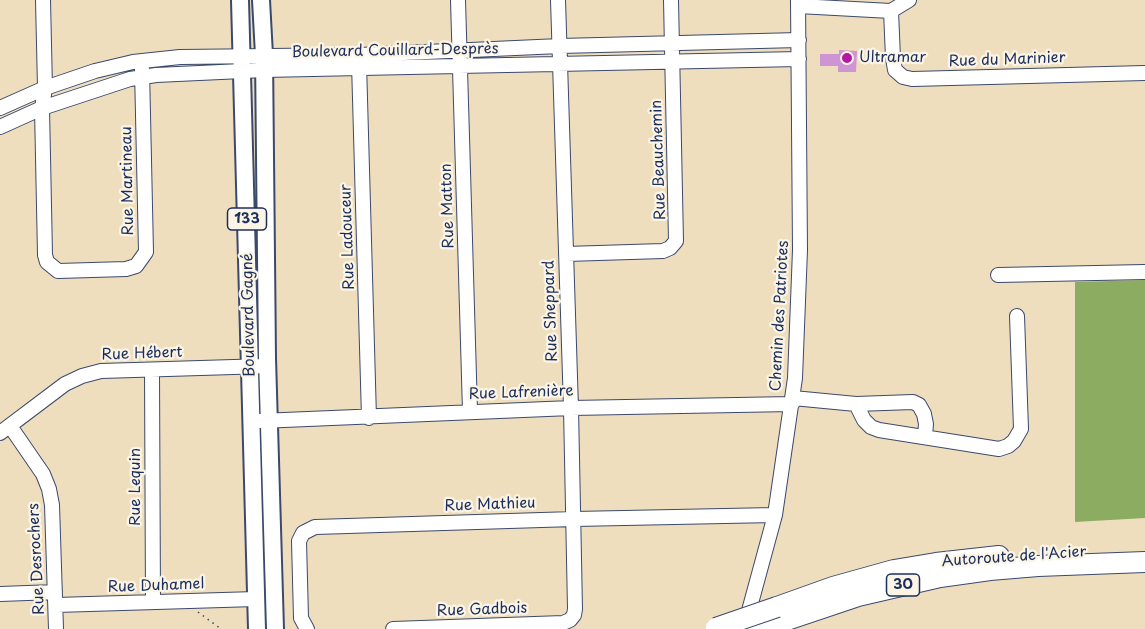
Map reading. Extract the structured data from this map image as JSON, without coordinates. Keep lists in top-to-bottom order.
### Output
{
  "streets": {
    "highway": ["Autoroute de l'Acier", "30"],
    "main road": ["133", "Boulevard Gagné"],
    "street": [
      "Boulevard Couillard-Desprès",
      "Rue du Marinier",
      "Rue Beauchemin",
      "Rue Martineau",
      "Rue Matton",
      "Rue Ladouceur",
      "Rue Sheppard",
      "Chemin des Patriotes",
      "Rue Hébert",
      "Rue Lafrenière",
      "Rue Lequin",
      "Rue Mathieu",
      "Rue Desrochers",
      "Rue Duhamel",
      "Rue Gadbois"
    ]
  },
  "crossings": [
    ["Boulevard Couillard-Desprès", "Rue Beauchemin"],
    ["Boulevard Couillard-Desprès", "Rue Martineau"],
    ["Boulevard Couillard-Desprès", "Rue Matton"],
    ["Boulevard Couillard-Desprès", "Rue Ladouceur"],
    ["Boulevard Couillard-Desprès", "Rue Sheppard"],
    ["Boulevard Couillard-Desprès", "Boulevard Gagné"],
    ["Boulevard Couillard-Desprès", "Chemin des Patriotes"],
    ["Rue Beauchemin", "Rue Sheppard"],
    ["Rue Matton", "Rue Lafrenière"],
    ["Rue Ladouceur", "Rue Lafrenière"],
    ["Rue Sheppard", "Rue Lafrenière"],
    ["Rue Sheppard", "Rue Mathieu"],
    ["Rue Sheppard", "Rue Gadbois"],
    ["Boulevard Gagné", "Rue Hébert"],
    ["Boulevard Gagné", "Rue Lafrenière"],
    ["Boulevard Gagné", "Rue Duhamel"],
    ["Chemin des Patriotes", "Rue Lafrenière"],
    ["Chemin des Patriotes", "Rue Mathieu"],
    ["Rue Hébert", "Rue Lequin"],
    ["Rue Hébert", "Rue Desrochers"],
    ["Rue Lequin", "Rue Duhamel"],
    ["Rue Desrochers", "Rue Duhamel"]
  ],
  "places": ["Ultramar"]
}
